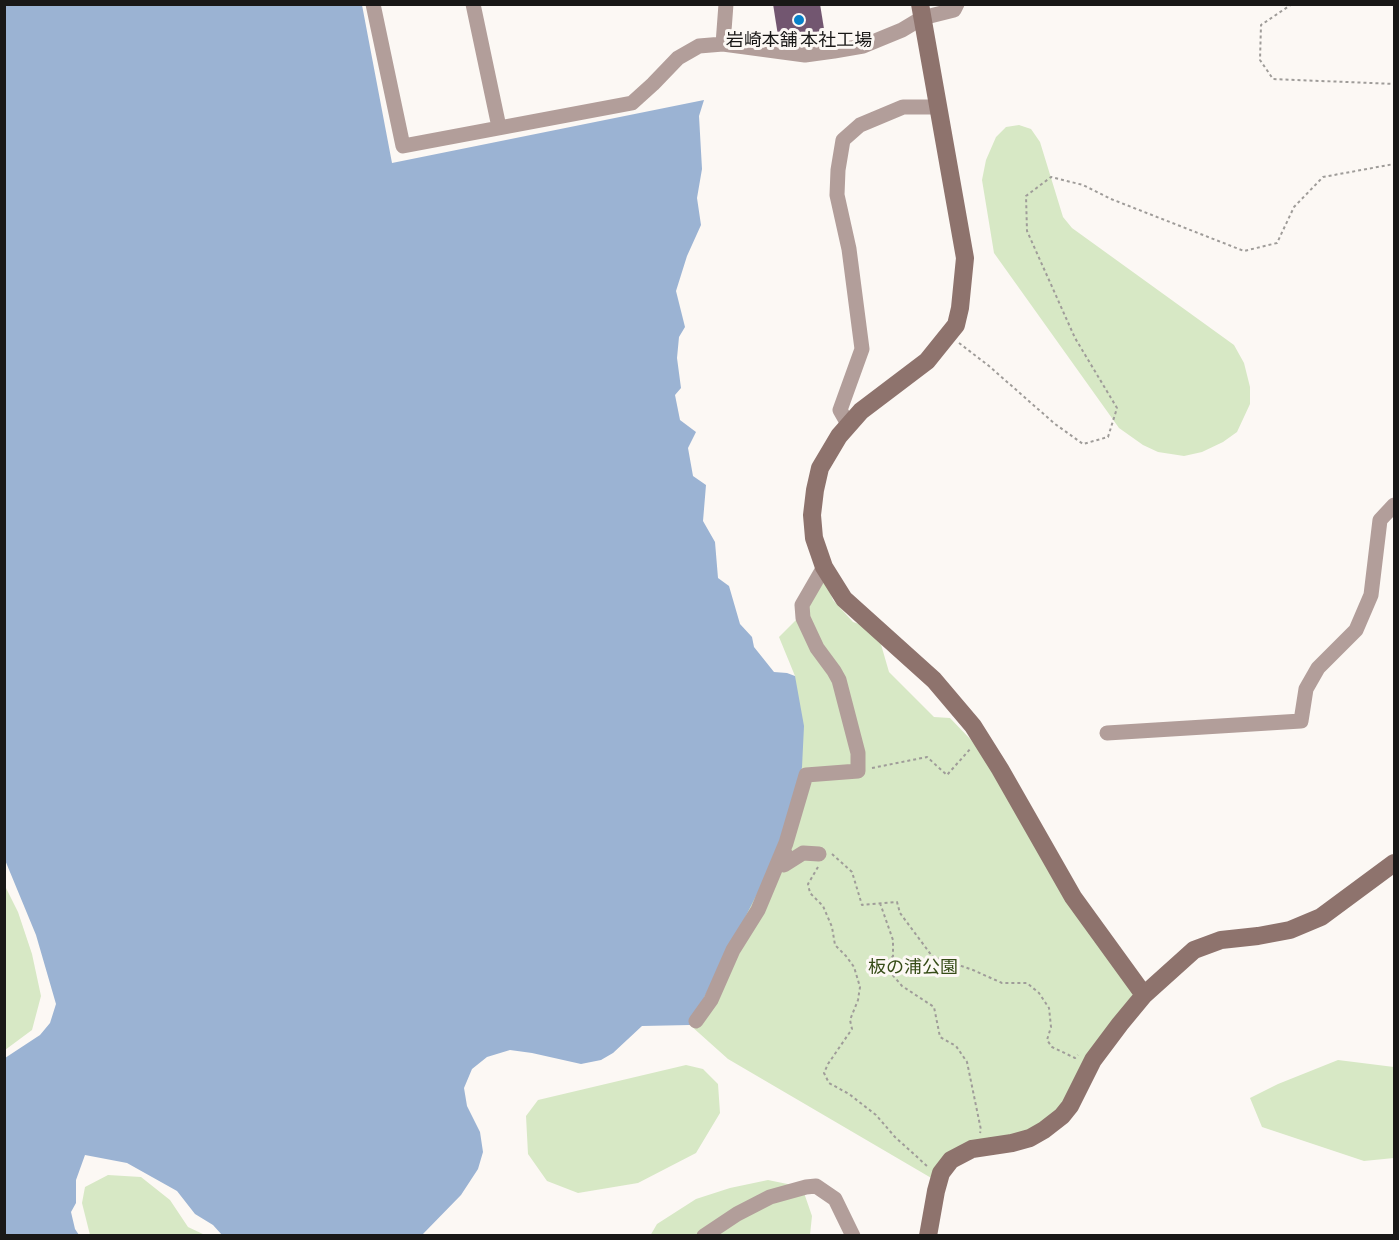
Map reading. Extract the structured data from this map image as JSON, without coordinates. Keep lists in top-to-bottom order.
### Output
{
  "parks": ["板の浦公園"],
  "places": ["岩崎本舗 本社工場"]
}
